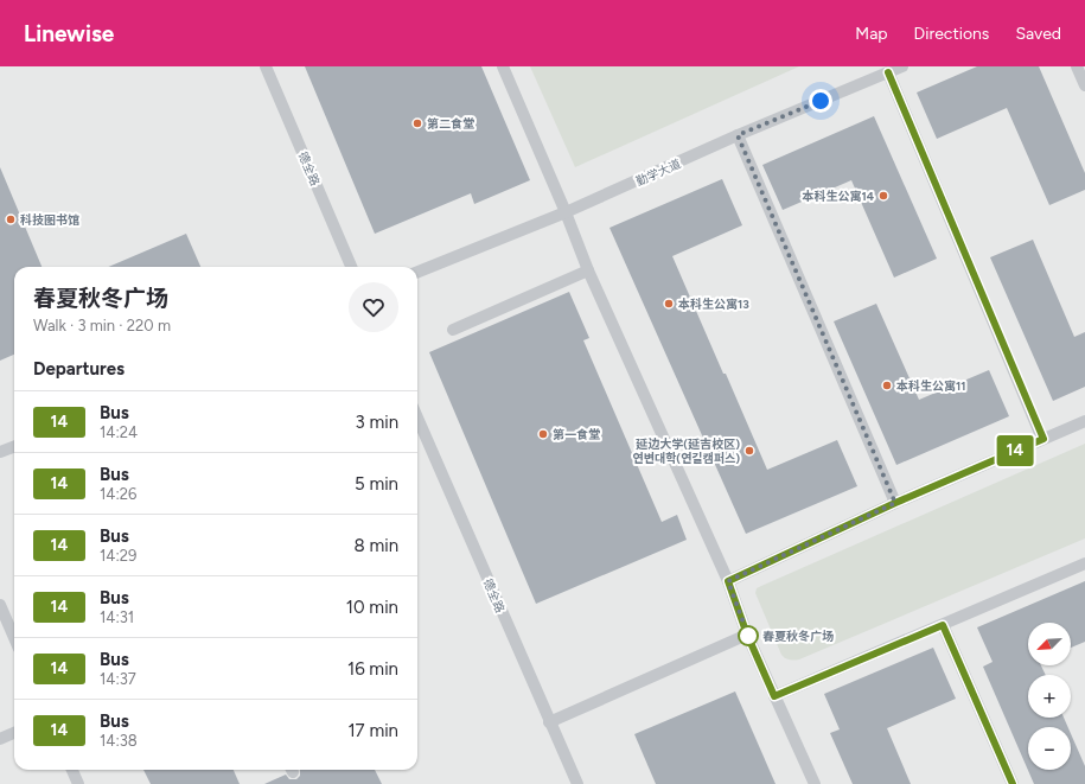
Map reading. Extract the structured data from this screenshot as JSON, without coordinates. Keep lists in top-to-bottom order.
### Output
{
  "streets": {
    "lane": ["德全路", "勤学大道"]
  },
  "places": [
    "第二食堂",
    "本科生公寓14",
    "科技图书馆",
    "本科生公寓13",
    "本科生公寓11",
    "第一食堂",
    "延边大学(延吉校区) 연변대학(연길캠퍼스)",
    "春夏秋冬广场"
  ],
  "lines": ["bus line 14"],
  "north": "bottom left",
  "page": {
    "header": "Linewise",
    "nav": ["Map", "Directions", "Saved"],
    "on_map": "14",
    "heading": [
      ["春夏秋冬广场", "Walk · 3 min · 220 m"],
      "Departures"
    ],
    "list": [
      {
        "mark": "14",
        "name": "Bus",
        "note": "14:24",
        "value": "3 min"
      },
      {
        "mark": "14",
        "name": "Bus",
        "note": "14:26",
        "value": "5 min"
      },
      {
        "mark": "14",
        "name": "Bus",
        "note": "14:29",
        "value": "8 min"
      },
      {
        "mark": "14",
        "name": "Bus",
        "note": "14:31",
        "value": "10 min"
      },
      {
        "mark": "14",
        "name": "Bus",
        "note": "14:37",
        "value": "16 min"
      },
      {
        "mark": "14",
        "name": "Bus",
        "note": "14:38",
        "value": "17 min"
      }
    ],
    "map_buttons": ["+", "−"]
  }
}
